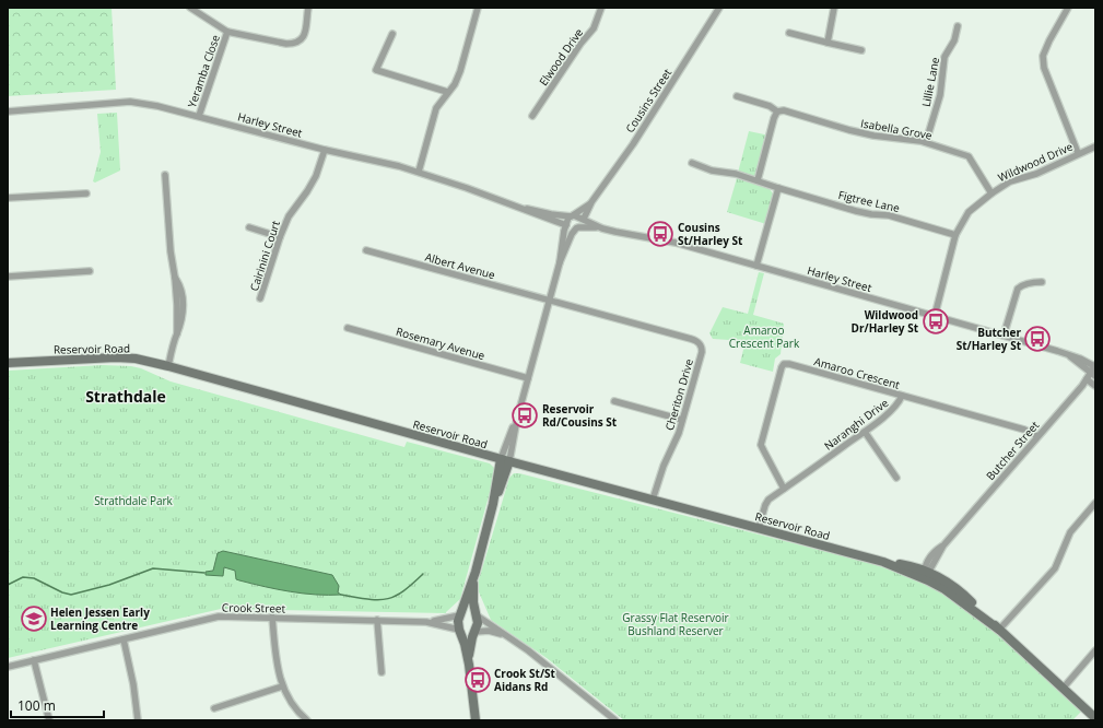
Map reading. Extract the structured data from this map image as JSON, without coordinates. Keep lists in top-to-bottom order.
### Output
{
  "streets": {
    "main road": ["Reservoir Road"],
    "street": [
      "Elwood Drive",
      "Yeramba Close",
      "Lillie Lane",
      "Cousins Street",
      "Harley Street",
      "Isabella Grove",
      "Wildwood Drive",
      "Figtree Lane",
      "Cairinini Court",
      "Albert Avenue",
      "Rosemary Avenue",
      "Amaroo Crescent",
      "Cheriton Drive",
      "Naranghi Drive",
      "Butcher Street",
      "Crook Street"
    ]
  },
  "crossings": [
    ["Yeramba Close", "Harley Street"],
    ["Lillie Lane", "Isabella Grove"],
    ["Cousins Street", "Harley Street"],
    ["Harley Street", "Wildwood Drive"],
    ["Harley Street", "Cairinini Court"],
    ["Harley Street", "Butcher Street"],
    ["Isabella Grove", "Wildwood Drive"],
    ["Wildwood Drive", "Figtree Lane"],
    ["Albert Avenue", "Cheriton Drive"],
    ["Reservoir Road", "Cheriton Drive"],
    ["Reservoir Road", "Naranghi Drive"],
    ["Reservoir Road", "Butcher Street"],
    ["Amaroo Crescent", "Naranghi Drive"],
    ["Naranghi Drive", "Butcher Street"]
  ],
  "districts": ["Strathdale"],
  "parks": ["Amaroo Crescent Park", "Strathdale Park", "Grassy Flat Reservoir Bushland Reserver"],
  "places": {
    "bus stop": [
      "Cousins St/Harley St",
      "Wildwood Dr/Harley St",
      "Butcher St/Harley St",
      "Reservoir Rd/Cousins St",
      "Crook St/St Aidans Rd"
    ],
    "school or university": ["Helen Jessen Early Learning Centre"]
  },
  "scale_bar": "100 m"
}
